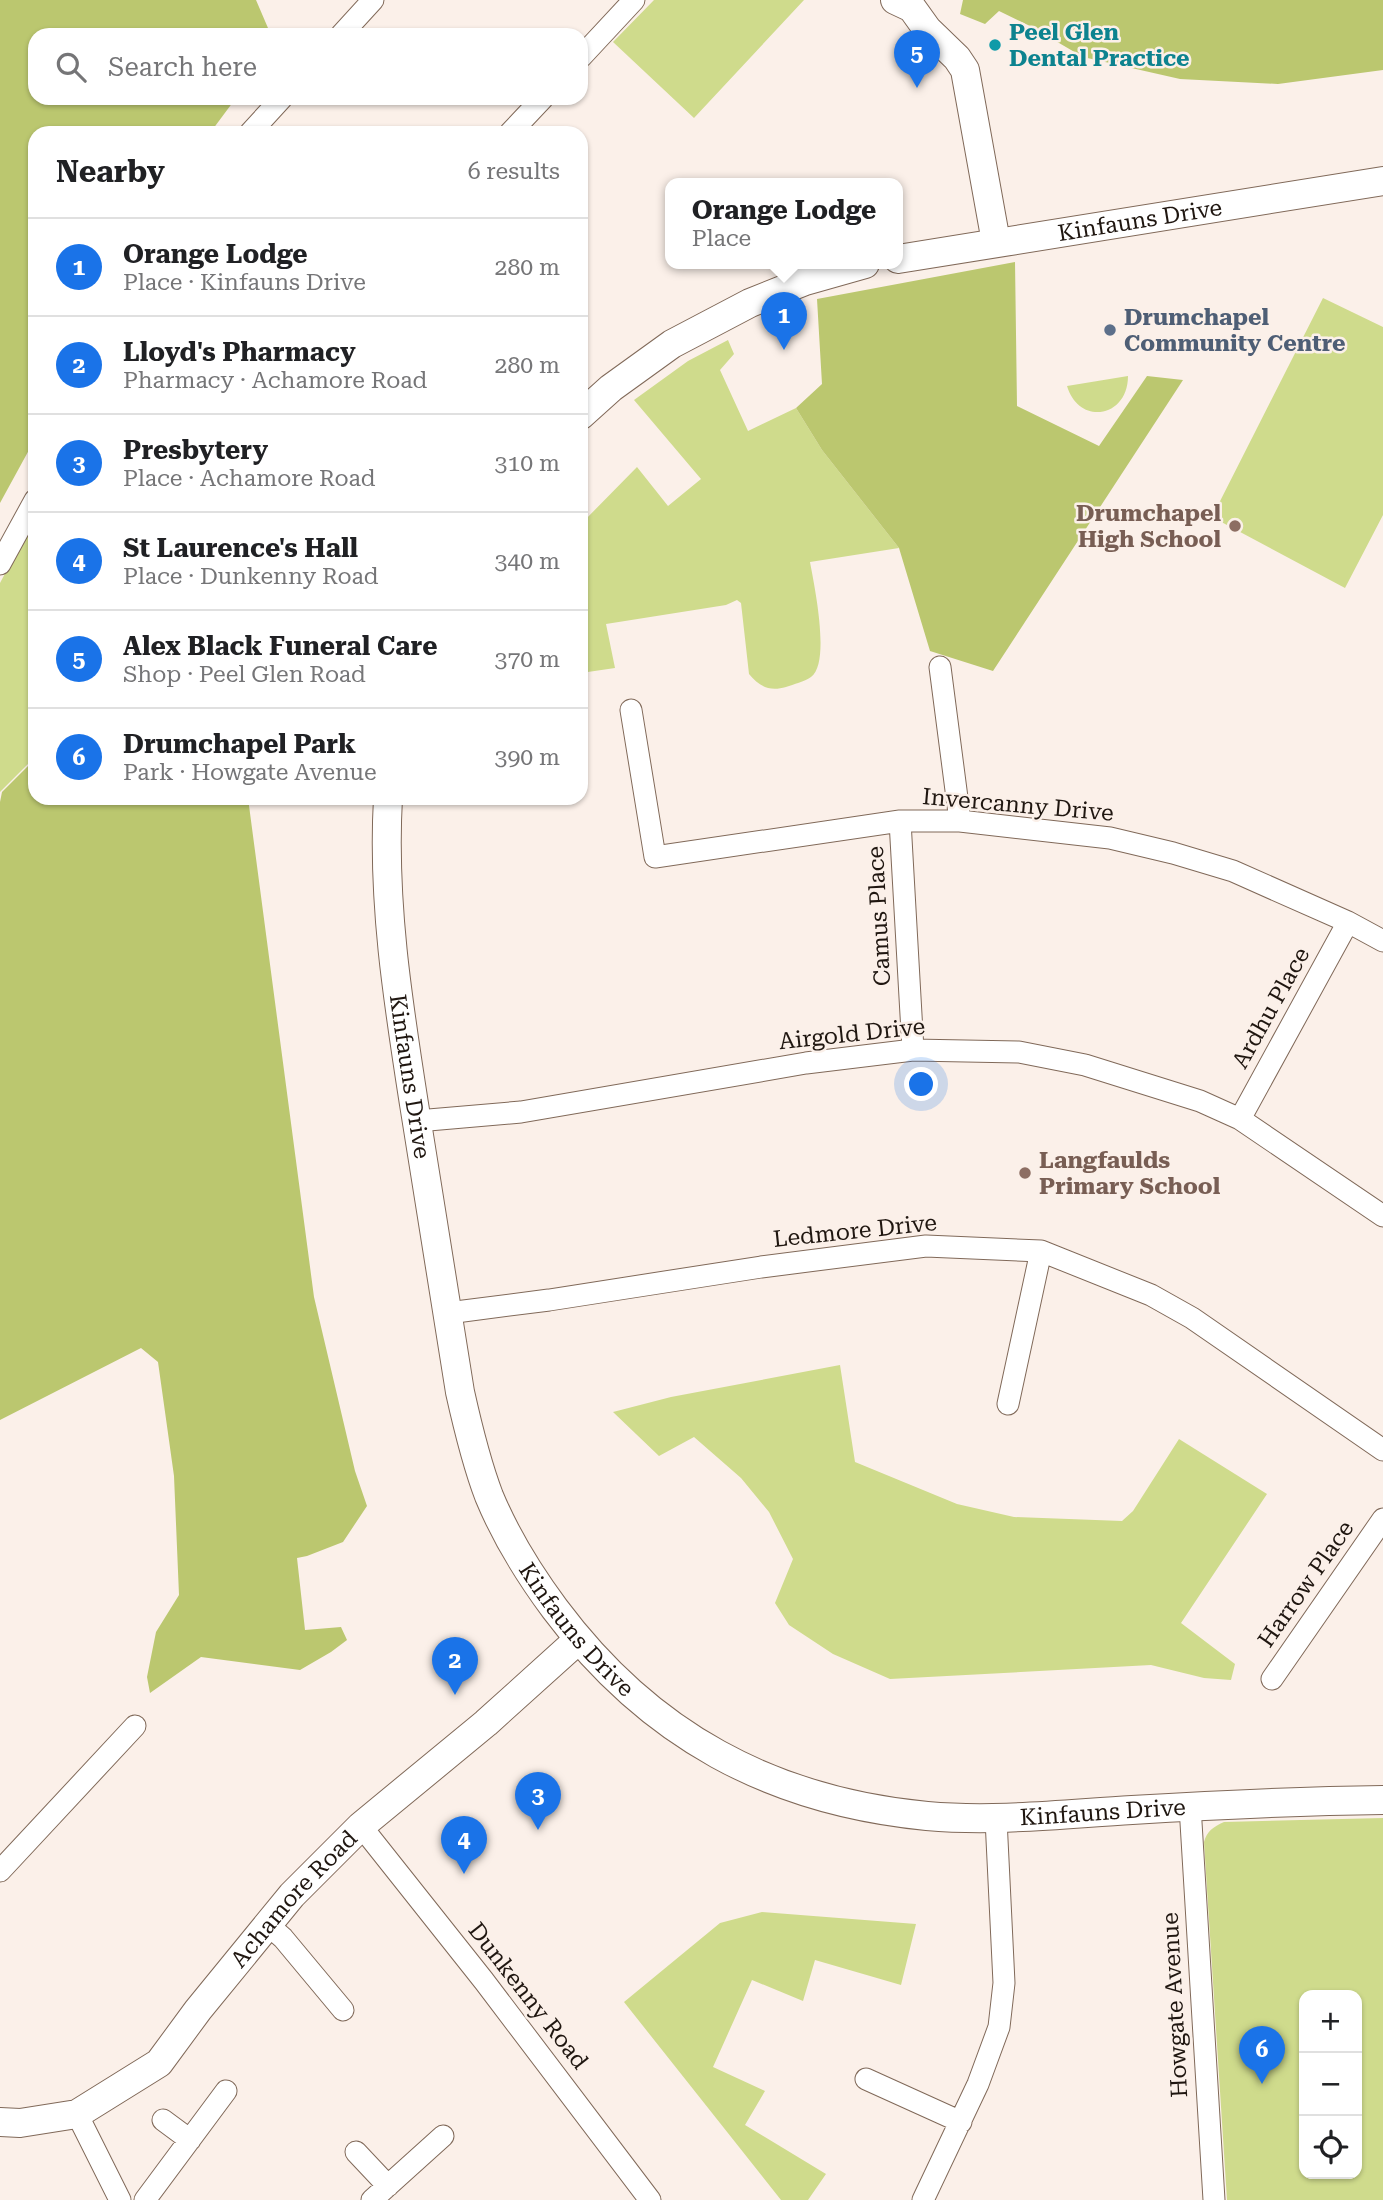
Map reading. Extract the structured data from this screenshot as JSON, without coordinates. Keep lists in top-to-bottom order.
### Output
{
  "streets": {
    "street": [
      "Kinfauns Drive",
      "Invercanny Drive",
      "Camus Place",
      "Ardhu Place",
      "Airgold Drive",
      "Ledmore Drive",
      "Harrow Place",
      "Achamore Road",
      "Dunkenny Road",
      "Howgate Avenue"
    ]
  },
  "crossings": [
    ["Kinfauns Drive", "Airgold Drive"],
    ["Kinfauns Drive", "Ledmore Drive"],
    ["Kinfauns Drive", "Achamore Road"],
    ["Kinfauns Drive", "Howgate Avenue"],
    ["Invercanny Drive", "Camus Place"],
    ["Invercanny Drive", "Ardhu Place"],
    ["Camus Place", "Airgold Drive"],
    ["Ardhu Place", "Airgold Drive"],
    ["Achamore Road", "Dunkenny Road"]
  ],
  "places": [
    "Peel Glen Dental Practice",
    "Drumchapel Community Centre",
    "Drumchapel High School",
    "Langfaulds Primary School"
  ],
  "page": {
    "search": "Search here",
    "pins": [
      "5",
      "1",
      "2",
      "3",
      "4",
      "6"
    ],
    "heading": ["Nearby", "6 results"],
    "popup": ["Orange Lodge", "Place"],
    "list": [
      {
        "mark": "1",
        "name": "Orange Lodge",
        "note": "Place · Kinfauns Drive",
        "value": "280 m"
      },
      {
        "mark": "2",
        "name": "Lloyd's Pharmacy",
        "note": "Pharmacy · Achamore Road",
        "value": "280 m"
      },
      {
        "mark": "3",
        "name": "Presbytery",
        "note": "Place · Achamore Road",
        "value": "310 m"
      },
      {
        "mark": "4",
        "name": "St Laurence's Hall",
        "note": "Place · Dunkenny Road",
        "value": "340 m"
      },
      {
        "mark": "5",
        "name": "Alex Black Funeral Care",
        "note": "Shop · Peel Glen Road",
        "value": "370 m"
      },
      {
        "mark": "6",
        "name": "Drumchapel Park",
        "note": "Park · Howgate Avenue",
        "value": "390 m"
      }
    ],
    "map_buttons": ["+", "−"]
  }
}
